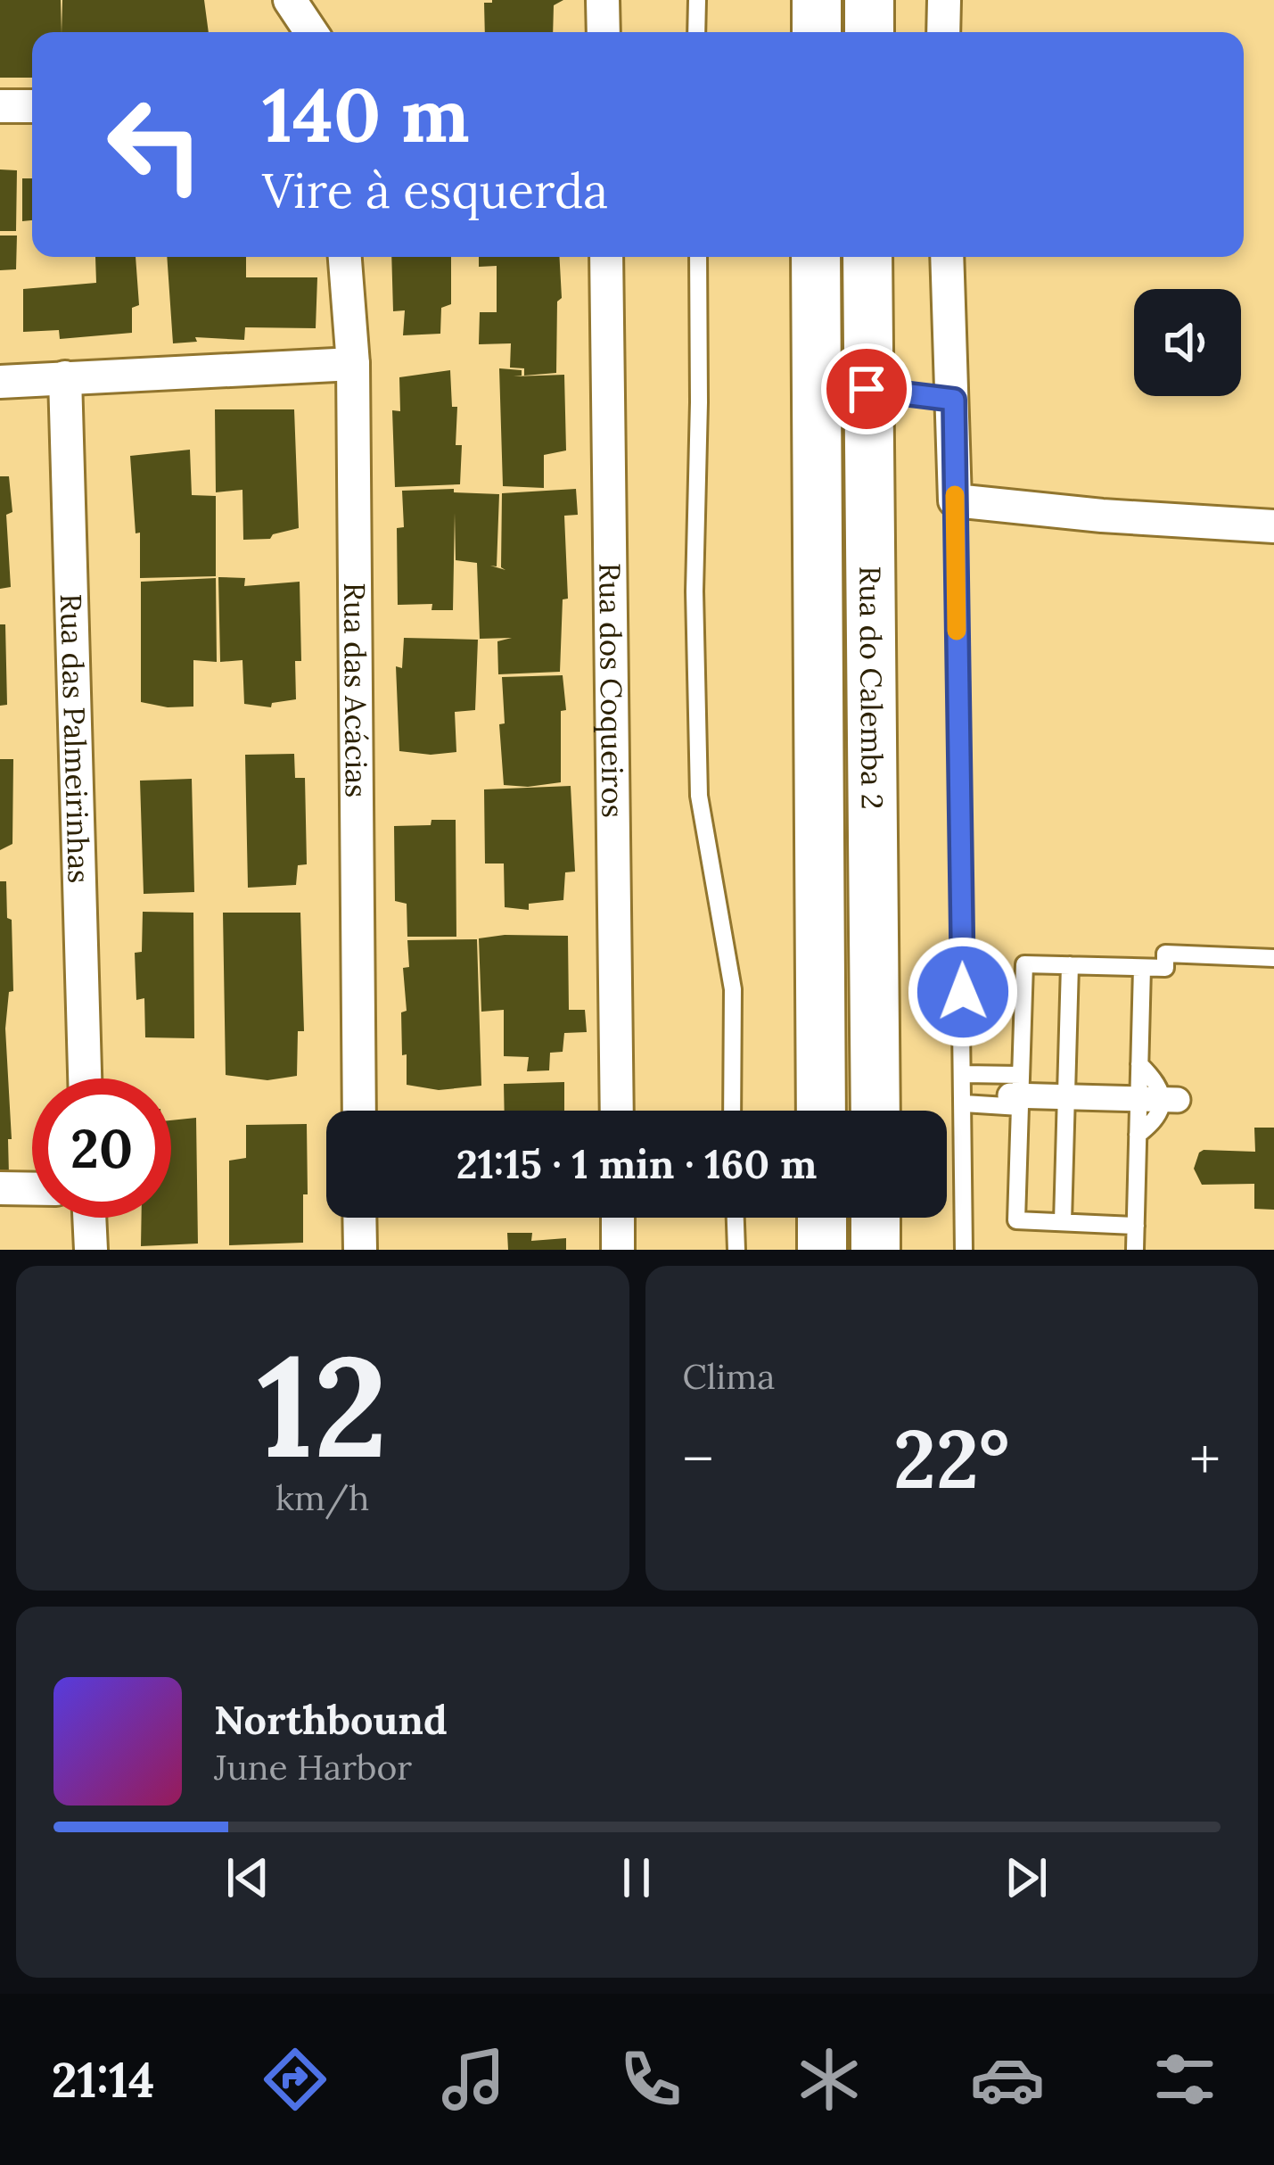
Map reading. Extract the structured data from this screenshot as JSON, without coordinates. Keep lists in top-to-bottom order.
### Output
{
  "streets": {
    "main road": ["Rua do Calemba 2"],
    "street": ["Rua das Acácias", "Rua dos Coqueiros", "Rua das Palmeirinhas"]
  },
  "page": {
    "turn": ["140 m", "Vire à esquerda"],
    "limit": "20",
    "trip": "21:15 · 1 min · 160 m",
    "tile": [
      ["12", "km/h"],
      "Clima"
    ],
    "heat": ["−", "22°", "+"],
    "song": ["Northbound", "June Harbor"],
    "tabs": "21:14"
  }
}
